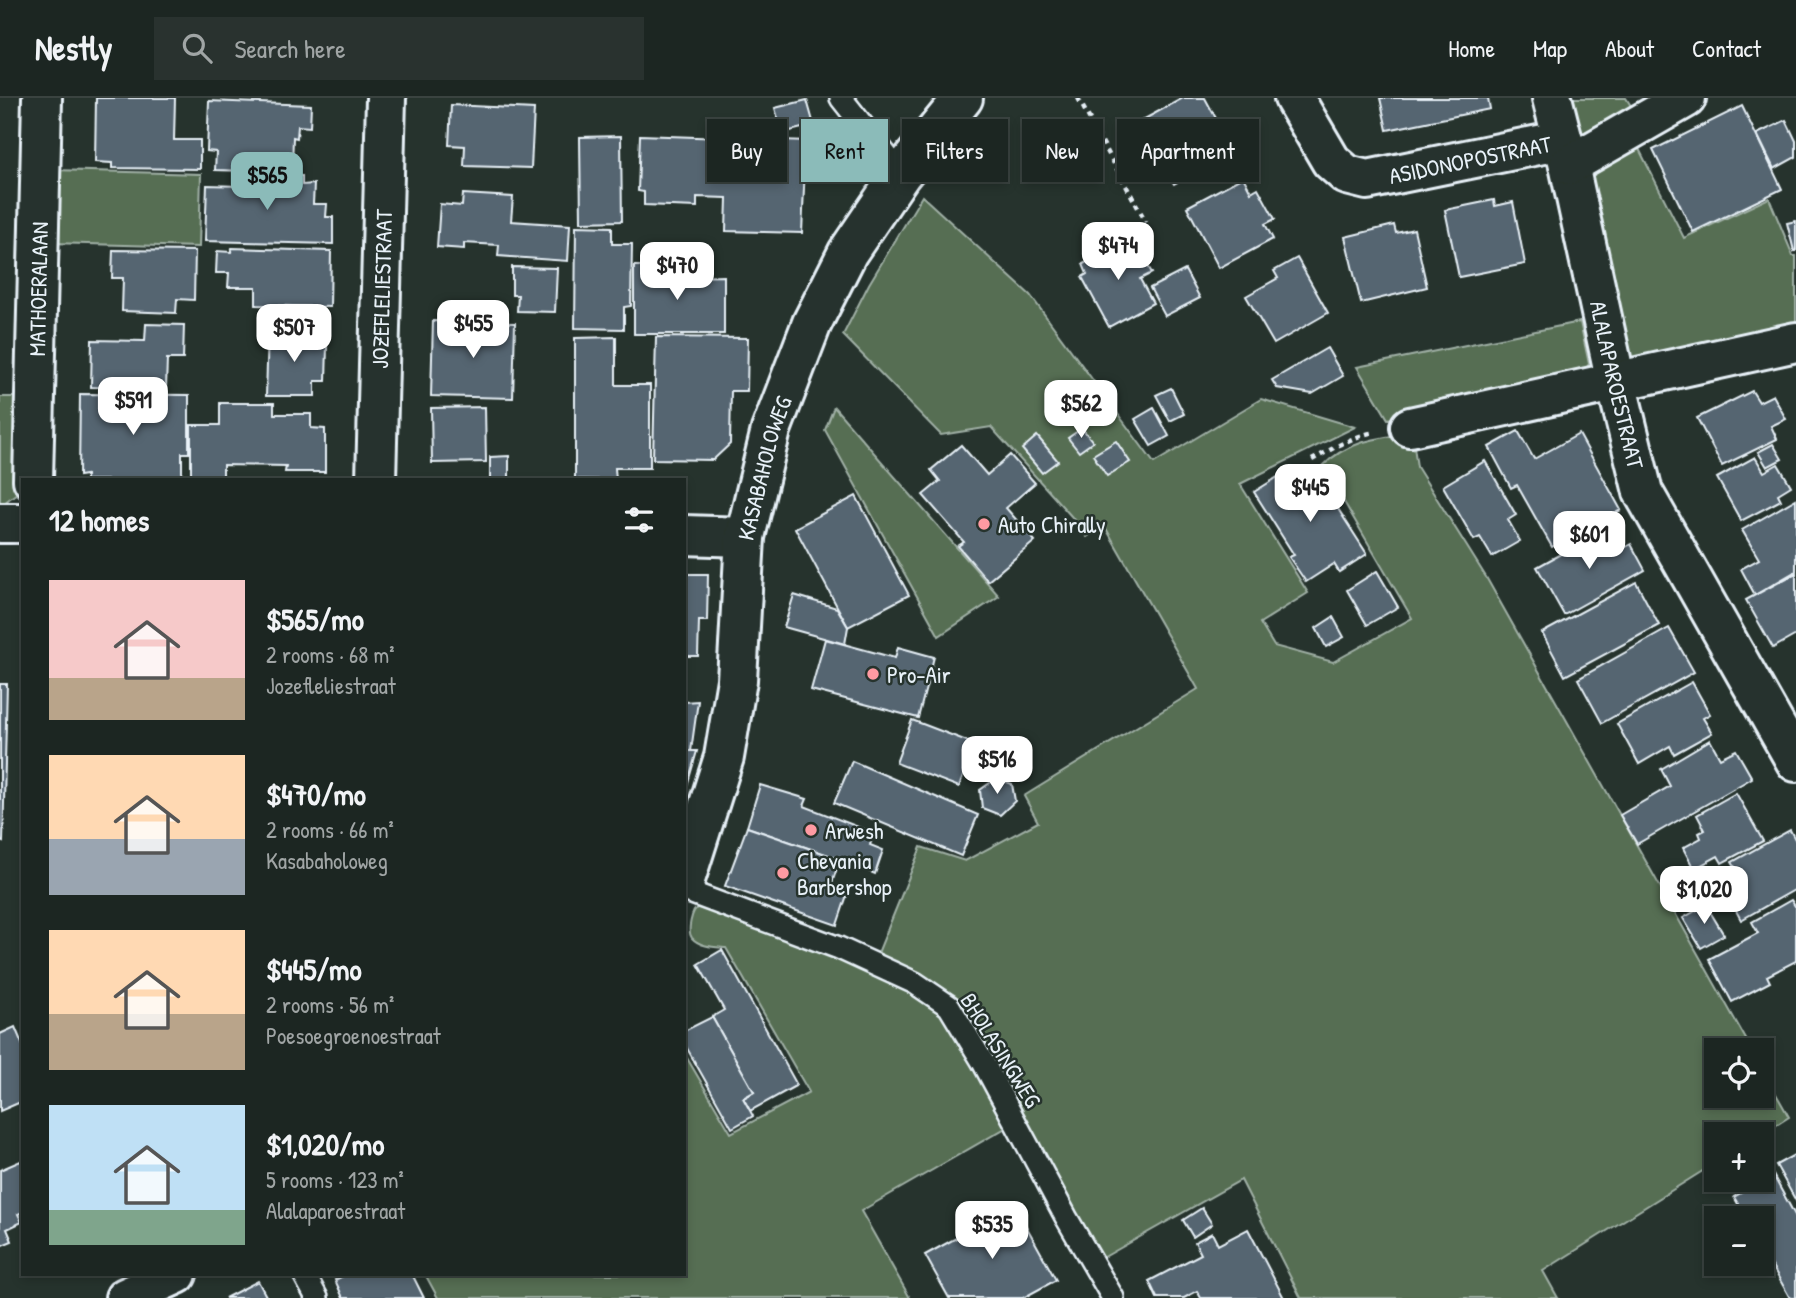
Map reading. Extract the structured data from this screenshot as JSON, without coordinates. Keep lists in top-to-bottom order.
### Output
{
  "streets": {
    "street": [
      "ASIDONOPOSTRAAT",
      "MATHOERALAAN",
      "JOZEFLELIESTRAAT",
      "ALALAPAROESTRAAT",
      "KASABAHOLOWEG"
    ],
    "lane": ["BHOLASINGWEG"]
  },
  "crossings": [
    ["ASIDONOPOSTRAAT", "ALALAPAROESTRAAT"]
  ],
  "places": [
    "Auto Chirally",
    "Pro-Air",
    "Arwesh",
    "Chevania Barbershop"
  ],
  "page": {
    "header": "Nestly",
    "search": "Search here",
    "nav": [
      "Home",
      "Map",
      "About",
      "Contact"
    ],
    "chip": [
      "Buy",
      "Rent",
      "Filters",
      "New",
      "Apartment"
    ],
    "price": [
      "$565",
      "$474",
      "$470",
      "$455",
      "$507",
      "$591",
      "$562",
      "$445",
      "$601",
      "$516",
      "$1,020",
      "$535"
    ],
    "heading": "12 homes",
    "list": [
      {
        "name": "$565/mo",
        "note": "2 rooms · 68 m² · Jozefleliestraat"
      },
      {
        "name": "$470/mo",
        "note": "2 rooms · 66 m² · Kasabaholoweg"
      },
      {
        "name": "$445/mo",
        "note": "2 rooms · 56 m² · Poesoegroenoestraat"
      },
      {
        "name": "$1,020/mo",
        "note": "5 rooms · 123 m² · Alalaparoestraat"
      }
    ],
    "map_buttons": ["+", "−"]
  }
}
